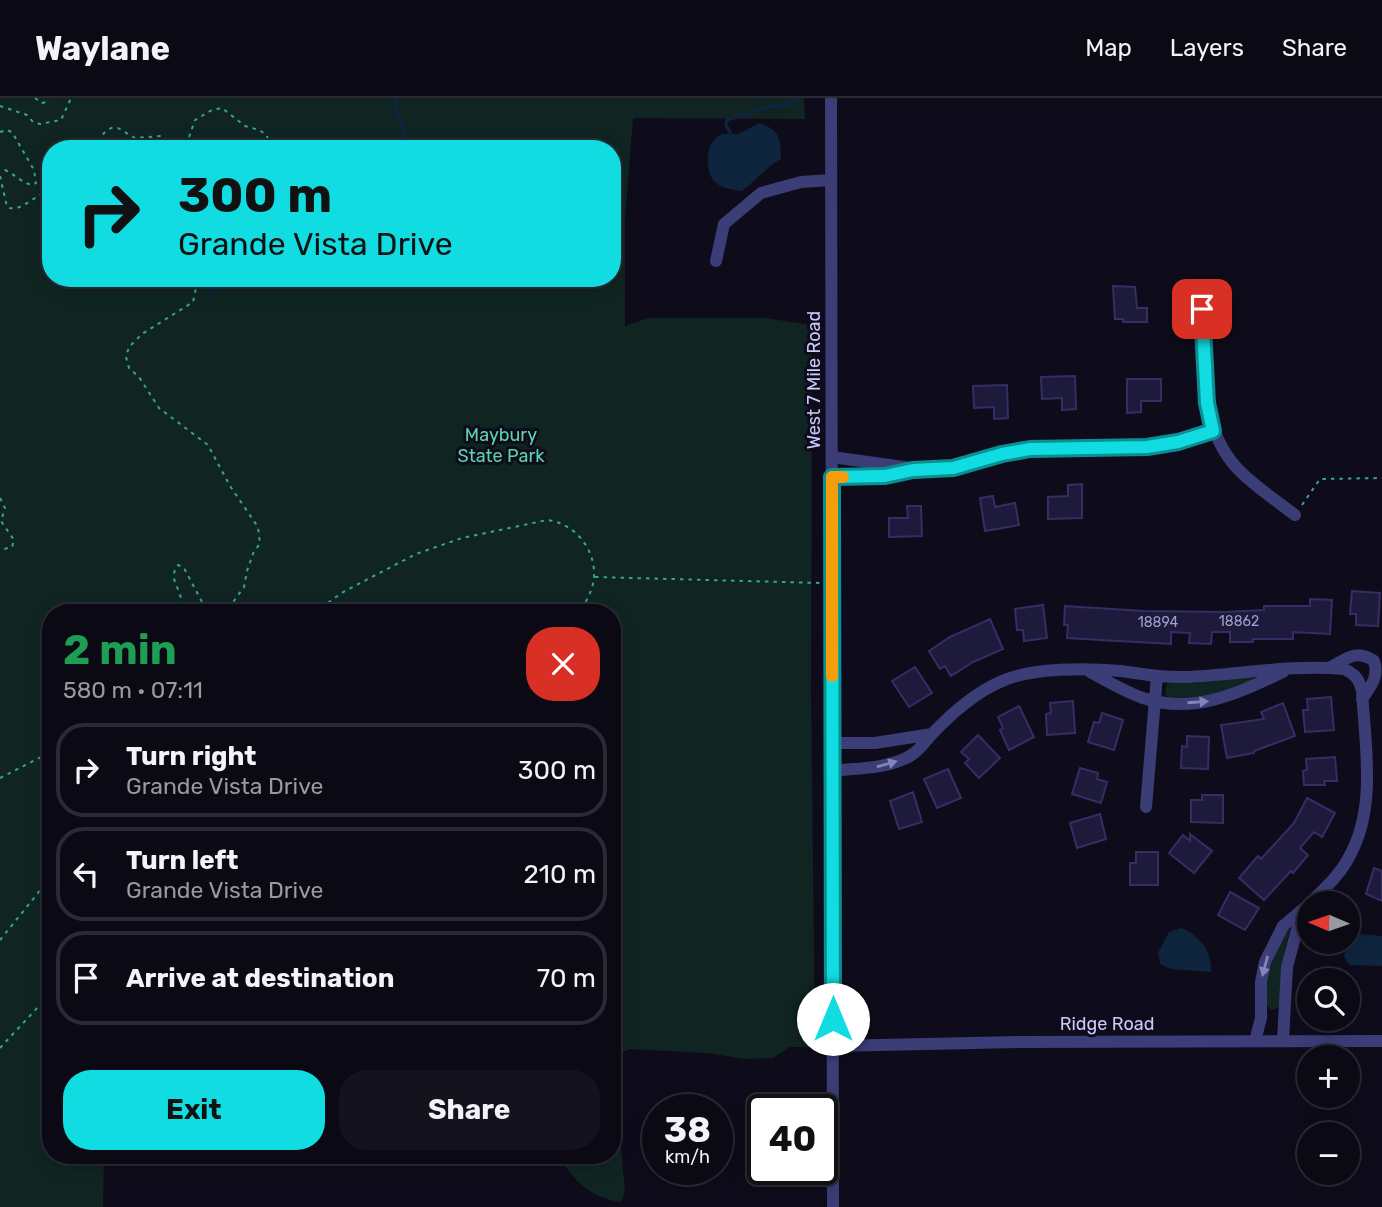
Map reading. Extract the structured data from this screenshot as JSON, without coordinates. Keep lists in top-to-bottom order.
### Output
{
  "streets": {
    "street": ["West 7 Mile Road", "Ridge Road"]
  },
  "crossings": [
    ["West 7 Mile Road", "Ridge Road"]
  ],
  "parks": ["Maybury State Park"],
  "house_numbers": ["18862", "18894"],
  "north": "left",
  "page": {
    "header": "Waylane",
    "nav": ["Map", "Layers", "Share"],
    "turn": ["300 m", "Grande Vista Drive"],
    "heading": ["2 min", "580 m · 07:11"],
    "list": [
      {
        "name": "Turn right",
        "note": "Grande Vista Drive",
        "value": "300 m"
      },
      {
        "name": "Turn left",
        "note": "Grande Vista Drive",
        "value": "210 m"
      },
      {
        "name": "Arrive at destination",
        "value": "70 m"
      }
    ],
    "map_buttons": ["+", "−"],
    "buttons": ["Exit", "Share"],
    "speed": "38 km/h",
    "limit": "40"
  }
}
